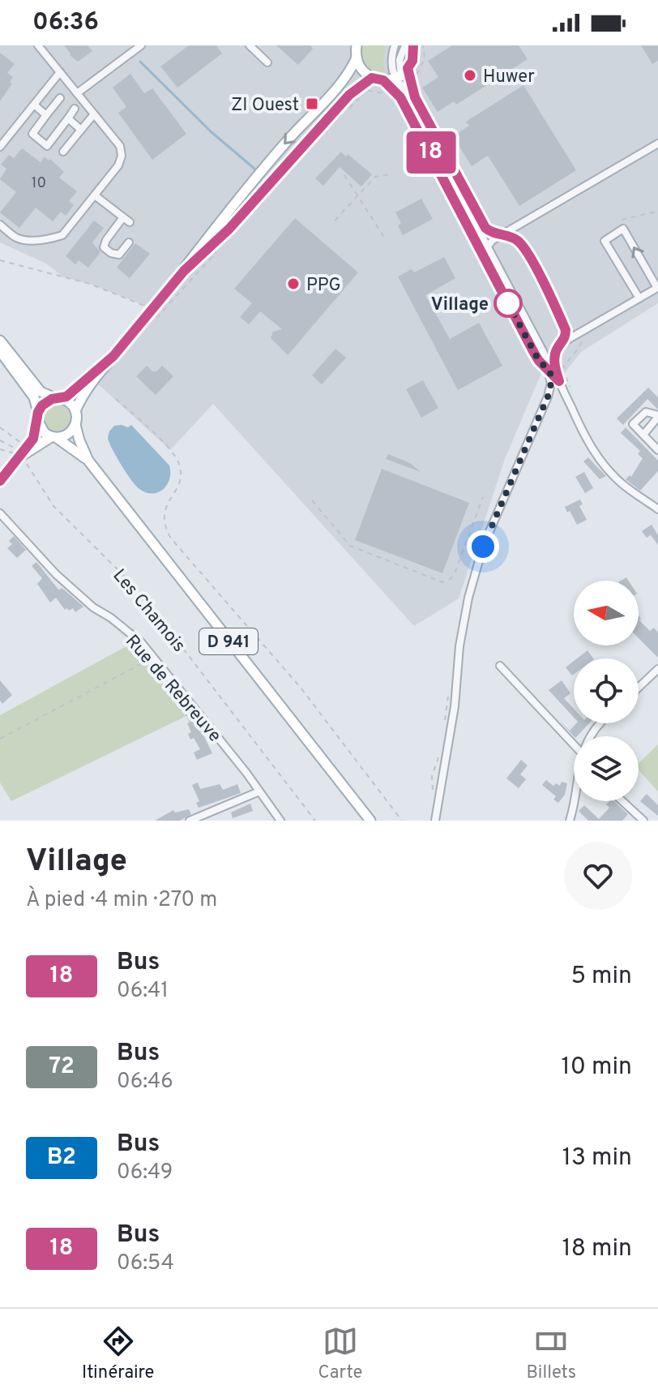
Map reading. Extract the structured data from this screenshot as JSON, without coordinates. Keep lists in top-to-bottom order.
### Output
{
  "streets": {
    "main road": ["D 941"],
    "street": ["Rue de Rebreuve"],
    "path": ["Les Chamois"]
  },
  "places": {
    "other": ["Huwer", "PPG", "Village"],
    "transit": ["ZI Ouest"]
  },
  "lines": ["bus line 18"],
  "house_numbers": ["10"],
  "north": "left",
  "page": {
    "status": "06:36",
    "on_map": "18",
    "heading": ["Village", "À pied · 4 min · 270 m"],
    "list": [
      {
        "mark": "18",
        "name": "Bus",
        "note": "06:41",
        "value": "5 min"
      },
      {
        "mark": "72",
        "name": "Bus",
        "note": "06:46",
        "value": "10 min"
      },
      {
        "mark": "B2",
        "name": "Bus",
        "note": "06:49",
        "value": "13 min"
      },
      {
        "mark": "18",
        "name": "Bus",
        "note": "06:54",
        "value": "18 min"
      }
    ],
    "tabs": ["Itinéraire", "Carte", "Billets"]
  }
}
